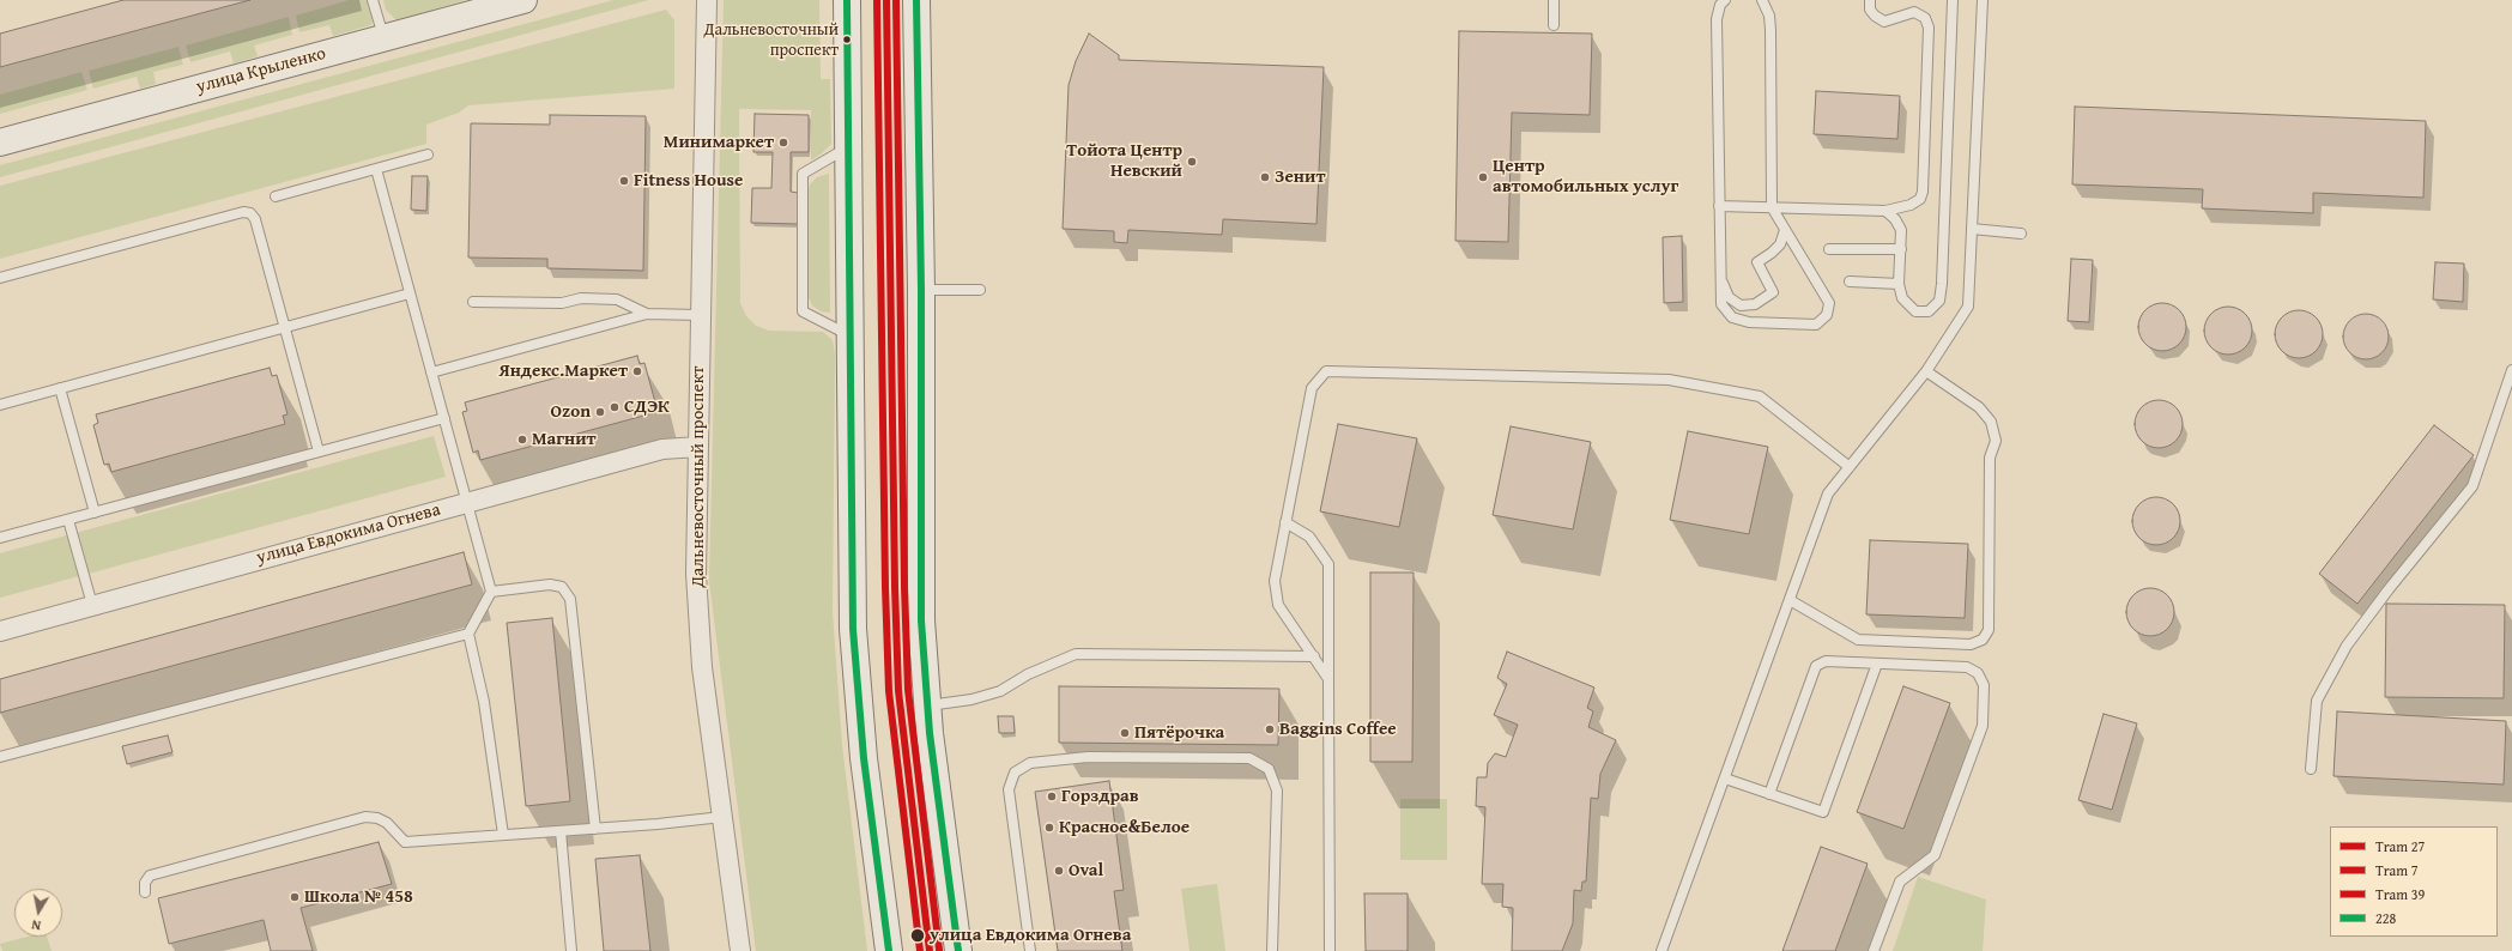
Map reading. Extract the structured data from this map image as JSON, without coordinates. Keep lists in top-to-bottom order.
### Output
{
  "streets": {
    "main road": ["улица Крыленко"],
    "street": ["Дальневосточный проспект", "улица Евдокима Огнева"]
  },
  "crossings": [
    ["Дальневосточный проспект", "улица Евдокима Огнева"]
  ],
  "places": [
    "Дальневосточный проспект",
    "Минимаркет",
    "Тойота Центр Невский",
    "Зенит",
    "Центр автомобильных услуг",
    "Fitness House",
    "Яндекс.Маркет",
    "СДЭК",
    "Ozon",
    "Магнит",
    "Baggins Coffee",
    "Пятёрочка",
    "Горздрав",
    "Красное&Белое",
    "Oval",
    "Школа № 458",
    "улица Евдокима Огнева"
  ],
  "lines": [
    "tram line 27",
    "tram line 7",
    "tram line 39",
    "transit line 228"
  ],
  "legend": [
    "Tram 27",
    "Tram 7",
    "Tram 39",
    "228"
  ],
  "north": "bottom"
}
